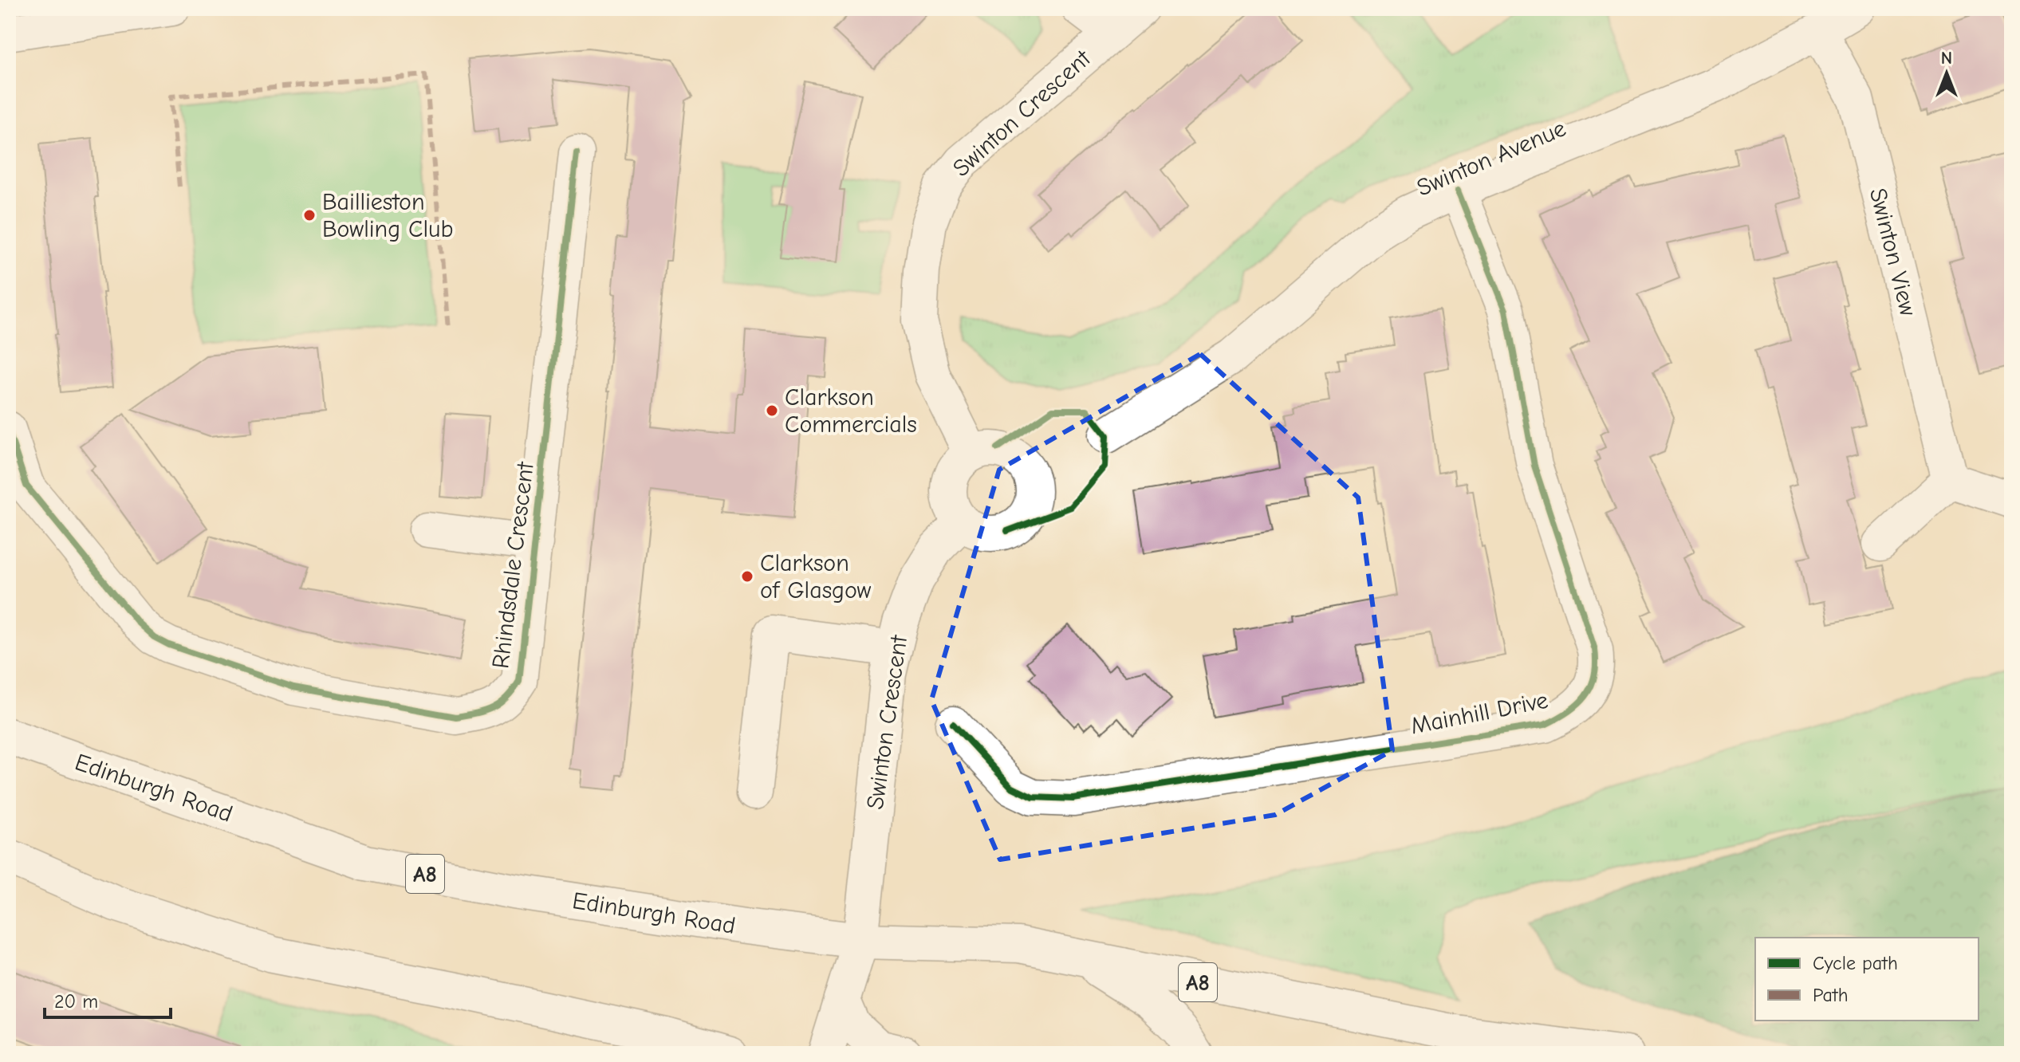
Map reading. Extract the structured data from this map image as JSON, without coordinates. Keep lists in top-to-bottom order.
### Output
{
  "streets": {
    "street": [
      "Swinton Crescent",
      "Swinton Avenue",
      "Swinton View",
      "Rhindsdale Crescent",
      "Mainhill Drive",
      "Edinburgh Road",
      "A8"
    ]
  },
  "crossings": [
    ["Swinton Crescent", "Edinburgh Road"],
    ["Swinton Avenue", "Swinton View"],
    ["Swinton Avenue", "Mainhill Drive"],
    ["Edinburgh Road", "A8"]
  ],
  "places": ["Baillieston Bowling Club", "Clarkson Commercials", "Clarkson of Glasgow"],
  "legend": ["Cycle path", "Path"],
  "scale_bar": "20 m",
  "north": "top"
}
